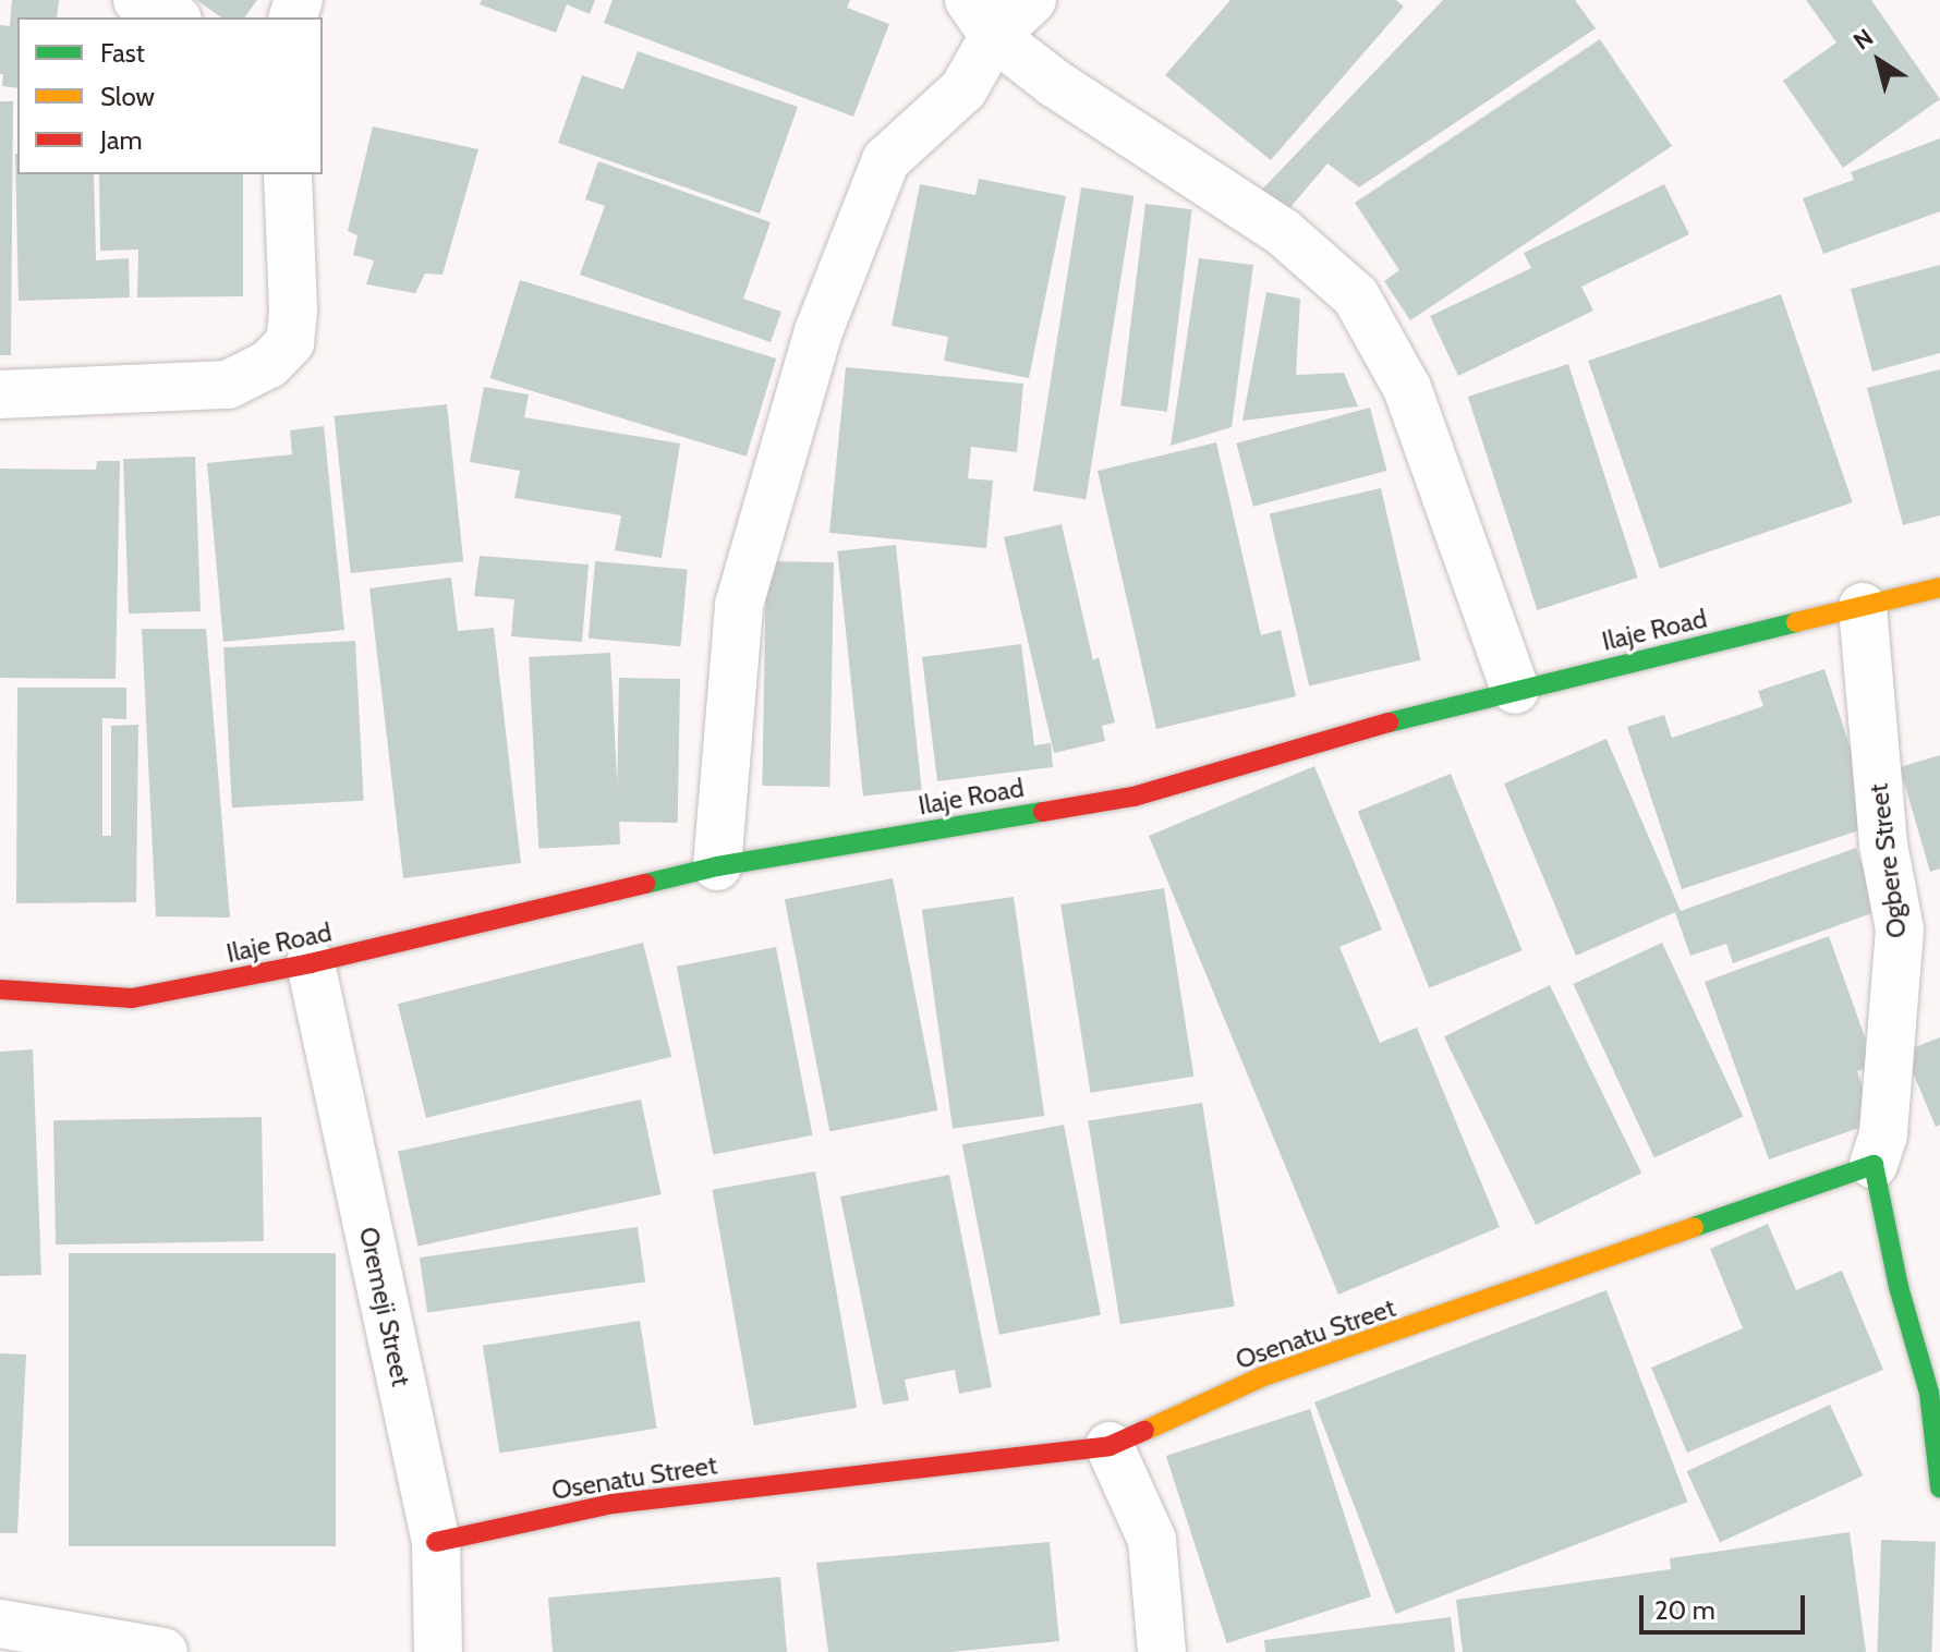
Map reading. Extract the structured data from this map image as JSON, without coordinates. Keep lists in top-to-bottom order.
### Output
{
  "streets": {
    "street": [
      "Ilaje Road",
      "Ogbere Street",
      "Oremeji Street",
      "Osenatu Street"
    ]
  },
  "crossings": [
    ["Ilaje Road", "Ogbere Street"],
    ["Ilaje Road", "Oremeji Street"],
    ["Ogbere Street", "Osenatu Street"],
    ["Oremeji Street", "Osenatu Street"]
  ],
  "legend": ["Fast", "Slow", "Jam"],
  "scale_bar": "20 m",
  "north": "top left"
}
